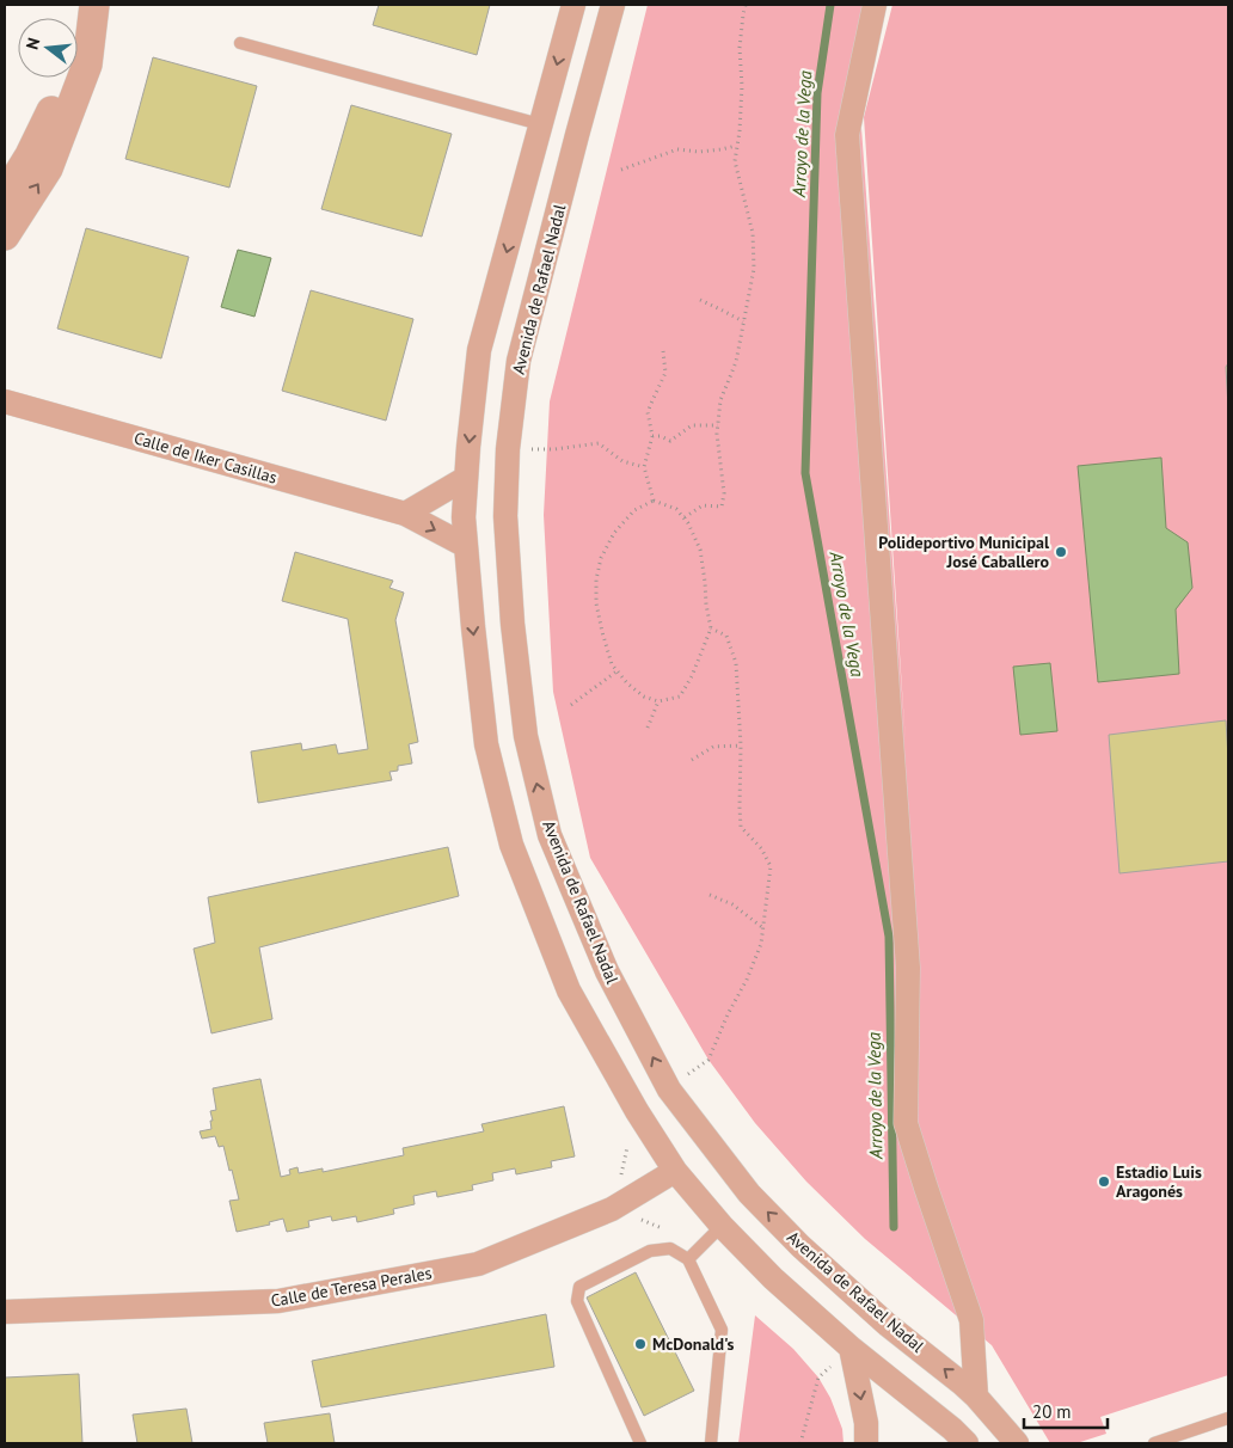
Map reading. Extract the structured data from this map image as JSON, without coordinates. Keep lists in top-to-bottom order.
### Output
{
  "streets": {
    "street": ["Avenida de Rafael Nadal", "Calle de Iker Casillas", "Calle de Teresa Perales"]
  },
  "water": ["Arroyo de la Vega"],
  "places": ["Polideportivo Municipal José Caballero", "Estadio Luis Aragonés", "McDonald's"],
  "scale_bar": "20 m",
  "north": "left"
}
